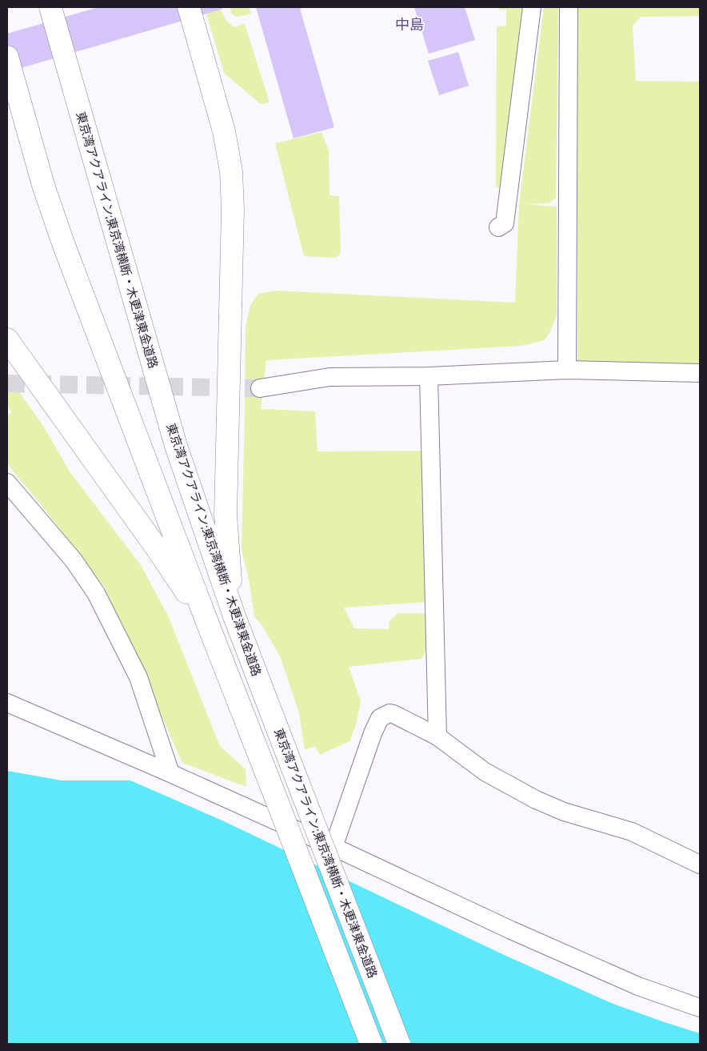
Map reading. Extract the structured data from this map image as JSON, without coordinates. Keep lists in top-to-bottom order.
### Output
{
  "streets": {
    "highway": ["東京湾アクアライン;東京湾横断・木更津東金道路"]
  },
  "districts": ["中島"]
}
